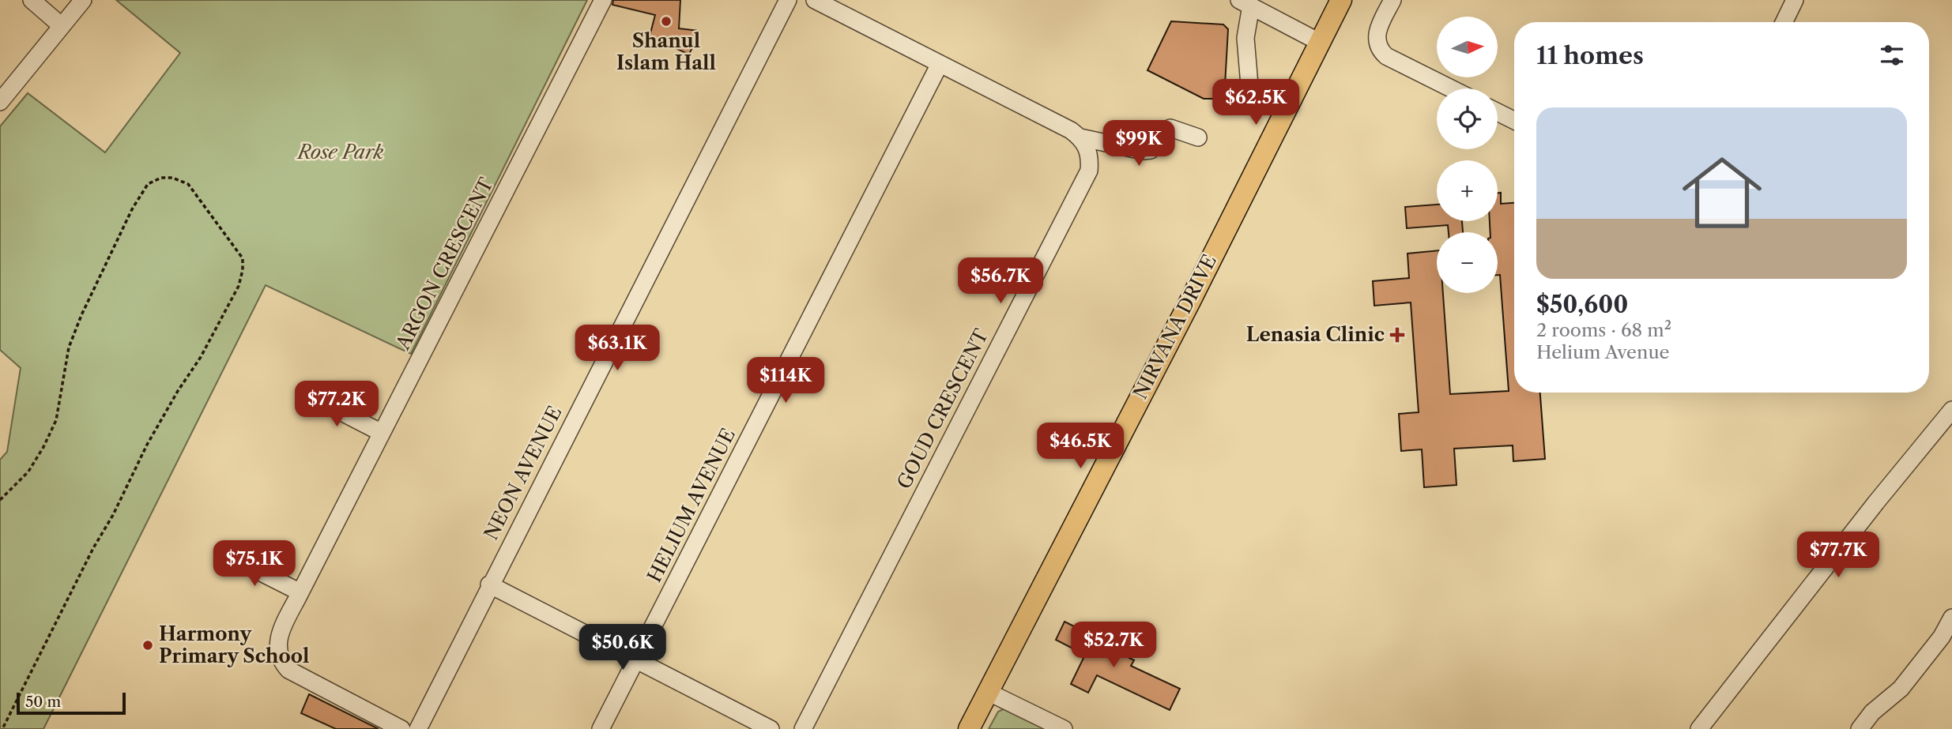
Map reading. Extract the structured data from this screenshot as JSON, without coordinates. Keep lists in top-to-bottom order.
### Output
{
  "streets": {
    "main road": ["NIRVANA DRIVE"],
    "street": [
      "ARGON CRESCENT",
      "GOUD CRESCENT",
      "NEON AVENUE",
      "HELIUM AVENUE"
    ]
  },
  "parks": ["Rose Park"],
  "places": {
    "other": ["Shanul Islam Hall", "Harmony Primary School"],
    "health": ["Lenasia Clinic"]
  },
  "scale_bar": "50 m",
  "north": "right",
  "page": {
    "map_buttons": ["+", "−"],
    "heading": "11 homes",
    "price": [
      "$62.5K",
      "$99K",
      "$56.7K",
      "$63.1K",
      "$114K",
      "$77.2K",
      "$46.5K",
      "$77.7K",
      "$75.1K",
      "$52.7K",
      "$50.6K"
    ],
    "list": [
      {
        "name": "$50,600",
        "note": "2 rooms · 68 m² · Helium Avenue"
      }
    ],
    "scale": "50 m"
  }
}
